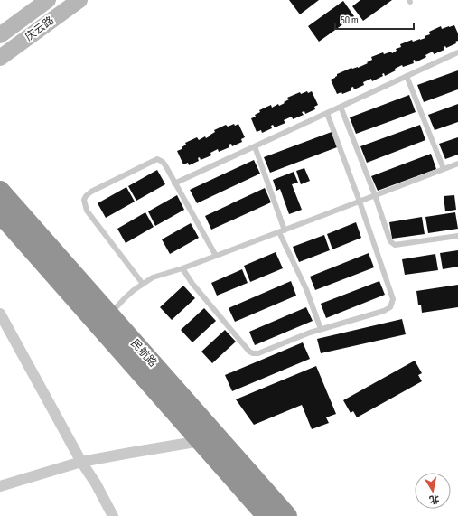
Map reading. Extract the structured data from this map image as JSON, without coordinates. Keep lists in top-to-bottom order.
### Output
{
  "streets": {
    "highway": ["民航路"],
    "main road": ["庆云路"]
  },
  "scale_bar": "50 m",
  "north": "bottom"
}
